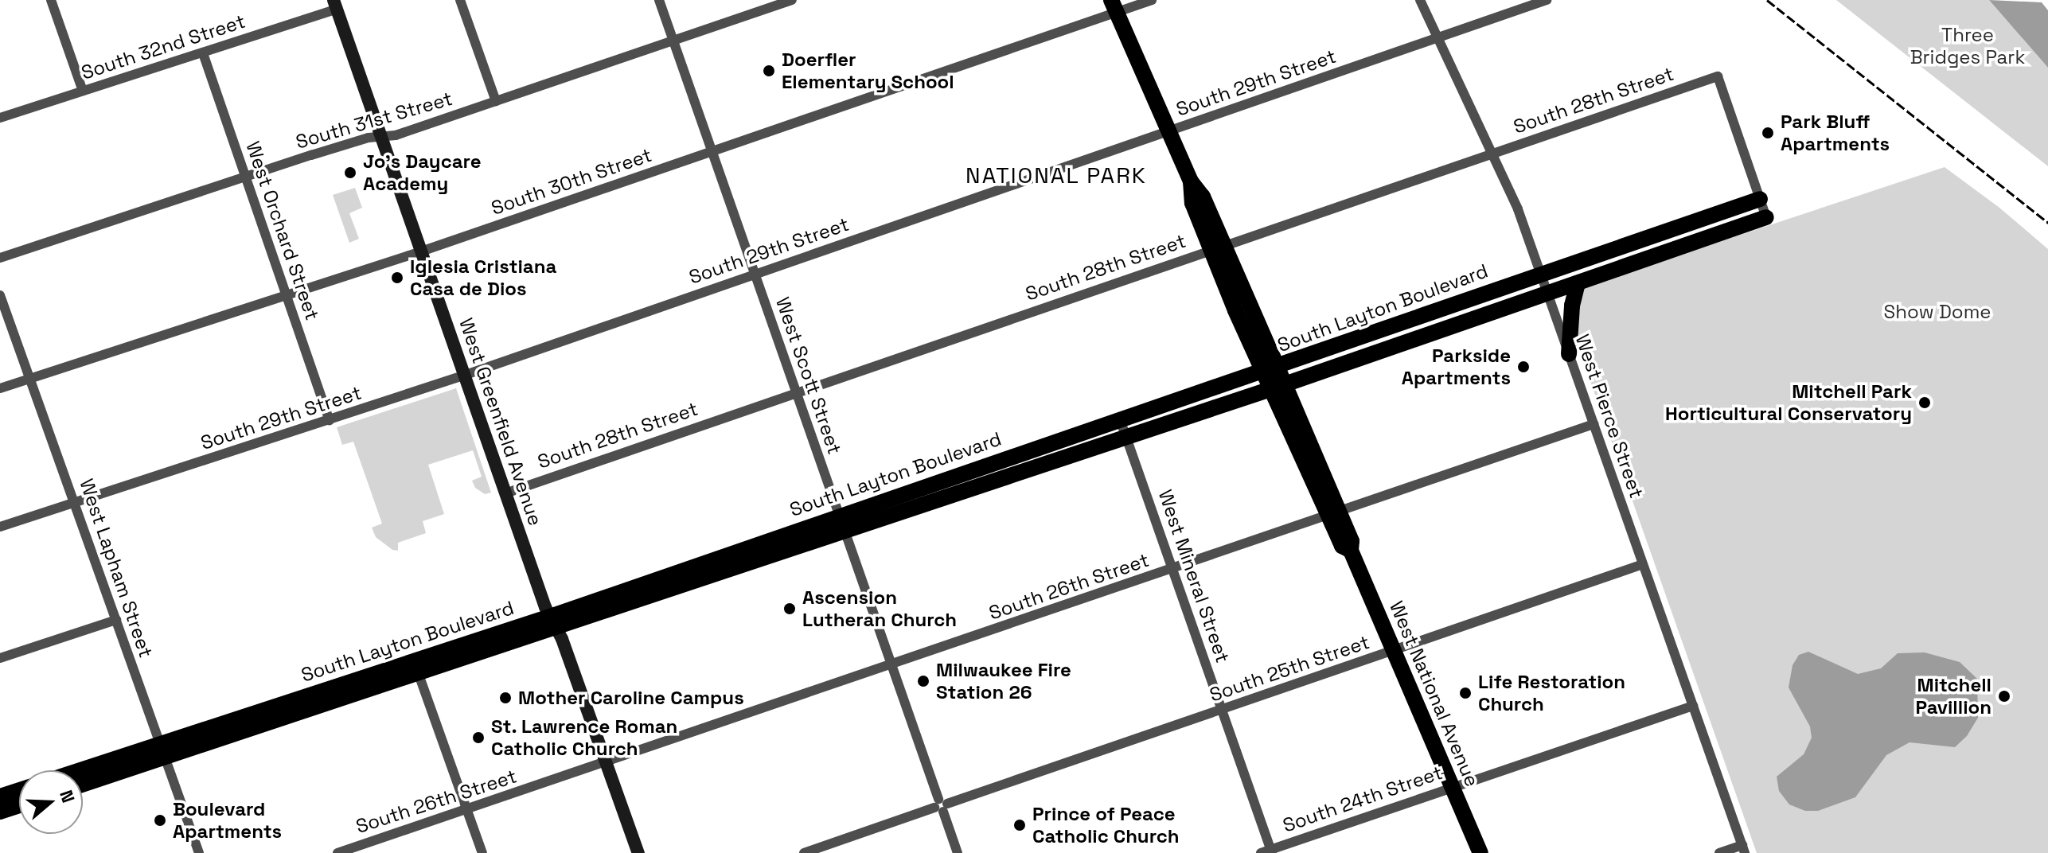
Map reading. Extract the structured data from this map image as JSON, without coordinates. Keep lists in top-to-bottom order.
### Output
{
  "streets": {
    "main road": ["South Layton Boulevard", "West Greenfield Avenue", "West National Avenue"],
    "street": [
      "South 32nd Street",
      "South 29th Street",
      "South 28th Street",
      "South 31st Street",
      "South 30th Street",
      "West Orchard Street",
      "West Scott Street",
      "West Pierce Street",
      "West Lapham Street",
      "West Mineral Street",
      "South 26th Street",
      "South 25th Street",
      "South 24th Street"
    ]
  },
  "crossings": [
    ["South 32nd Street", "West Orchard Street"],
    ["South 32nd Street", "West Greenfield Avenue"],
    ["South 29th Street", "West Orchard Street"],
    ["South 29th Street", "West Scott Street"],
    ["South 29th Street", "West Pierce Street"],
    ["South 29th Street", "West Greenfield Avenue"],
    ["South 29th Street", "West Lapham Street"],
    ["South 29th Street", "West National Avenue"],
    ["South 28th Street", "South Layton Boulevard"],
    ["South 28th Street", "West Scott Street"],
    ["South 28th Street", "West Pierce Street"],
    ["South 28th Street", "West Greenfield Avenue"],
    ["South 28th Street", "West National Avenue"],
    ["South 31st Street", "West Orchard Street"],
    ["South 31st Street", "West Scott Street"],
    ["South 31st Street", "West Greenfield Avenue"],
    ["South 30th Street", "West Orchard Street"],
    ["South 30th Street", "West Scott Street"],
    ["South 30th Street", "West Greenfield Avenue"],
    ["South 30th Street", "West Lapham Street"],
    ["South 30th Street", "West National Avenue"],
    ["South Layton Boulevard", "West Scott Street"],
    ["South Layton Boulevard", "West Pierce Street"],
    ["South Layton Boulevard", "West Greenfield Avenue"],
    ["South Layton Boulevard", "West Lapham Street"],
    ["South Layton Boulevard", "West Mineral Street"],
    ["South Layton Boulevard", "West National Avenue"],
    ["West Scott Street", "South 26th Street"],
    ["West Scott Street", "South 25th Street"],
    ["West Pierce Street", "South 26th Street"],
    ["West Pierce Street", "South 25th Street"],
    ["West Pierce Street", "South 24th Street"],
    ["West Greenfield Avenue", "South 26th Street"],
    ["West Mineral Street", "South 26th Street"],
    ["West Mineral Street", "South 25th Street"],
    ["West Mineral Street", "South 24th Street"],
    ["South 26th Street", "West National Avenue"],
    ["South 25th Street", "West National Avenue"],
    ["West National Avenue", "South 24th Street"]
  ],
  "districts": ["NATIONAL PARK"],
  "parks": ["Three Bridges Park", "Show Dome"],
  "places": [
    "Doerfler Elementary School",
    "Park Bluff Apartments",
    "Jo's Daycare Academy",
    "Iglesia Cristiana Casa de Dios",
    "Parkside Apartments",
    "Mitchell Park Horticultural Conservatory",
    "Ascension Lutheran Church",
    "Milwaukee Fire Station 26",
    "Life Restoration Church",
    "Mitchell Pavillion",
    "Mother Caroline Campus",
    "St. Lawrence Roman Catholic Church",
    "Boulevard Apartments",
    "Prince of Peace Catholic Church"
  ],
  "north": "right"
}
